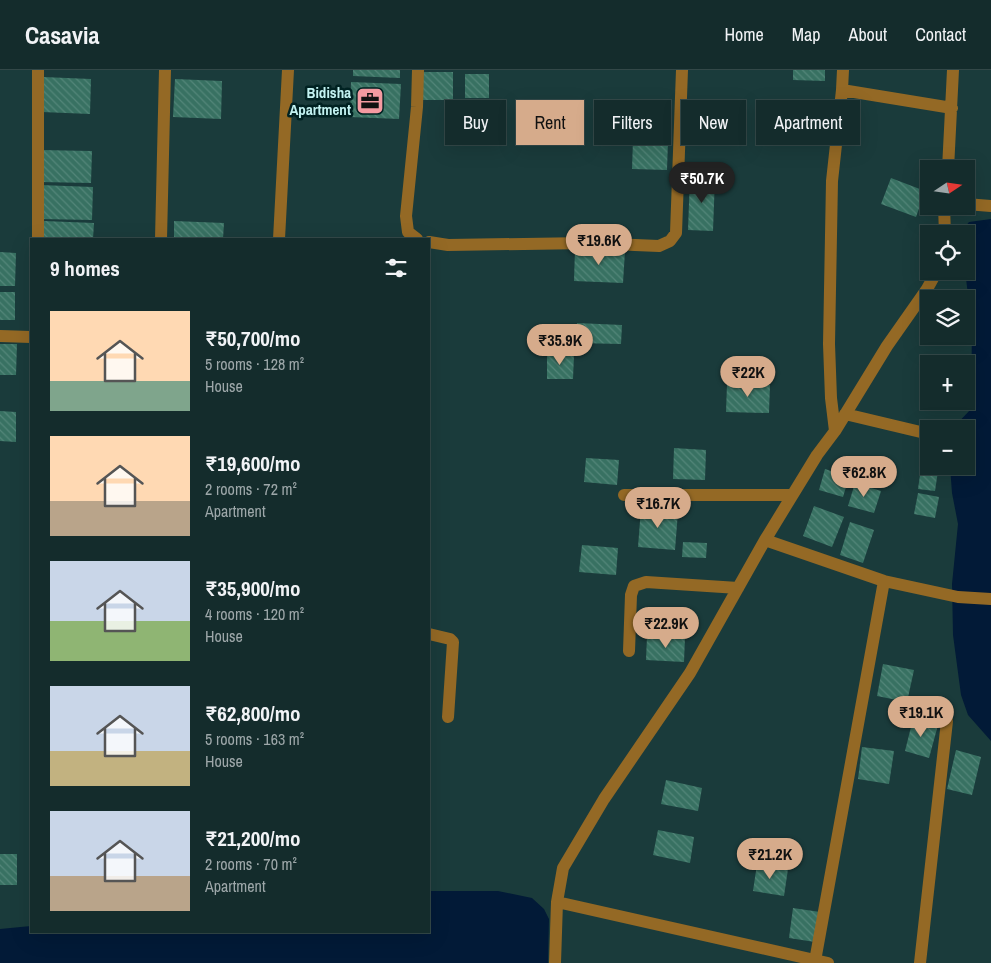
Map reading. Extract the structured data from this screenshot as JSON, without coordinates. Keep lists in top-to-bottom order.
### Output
{
  "places": {
    "office": ["Bidisha Apartment"]
  },
  "north": "right",
  "page": {
    "header": "Casavia",
    "nav": [
      "Home",
      "Map",
      "About",
      "Contact"
    ],
    "chip": [
      "Buy",
      "Rent",
      "Filters",
      "New",
      "Apartment"
    ],
    "map_buttons": ["+", "−"],
    "price": [
      "₹50.7K",
      "₹19.6K",
      "₹35.9K",
      "₹22K",
      "₹62.8K",
      "₹16.7K",
      "₹22.9K",
      "₹19.1K",
      "₹21.2K"
    ],
    "heading": "9 homes",
    "list": [
      {
        "name": "₹50,700/mo",
        "note": "5 rooms · 128 m² · House"
      },
      {
        "name": "₹19,600/mo",
        "note": "2 rooms · 72 m² · Apartment"
      },
      {
        "name": "₹35,900/mo",
        "note": "4 rooms · 120 m² · House"
      },
      {
        "name": "₹62,800/mo",
        "note": "5 rooms · 163 m² · House"
      },
      {
        "name": "₹21,200/mo",
        "note": "2 rooms · 70 m² · Apartment"
      }
    ]
  }
}
